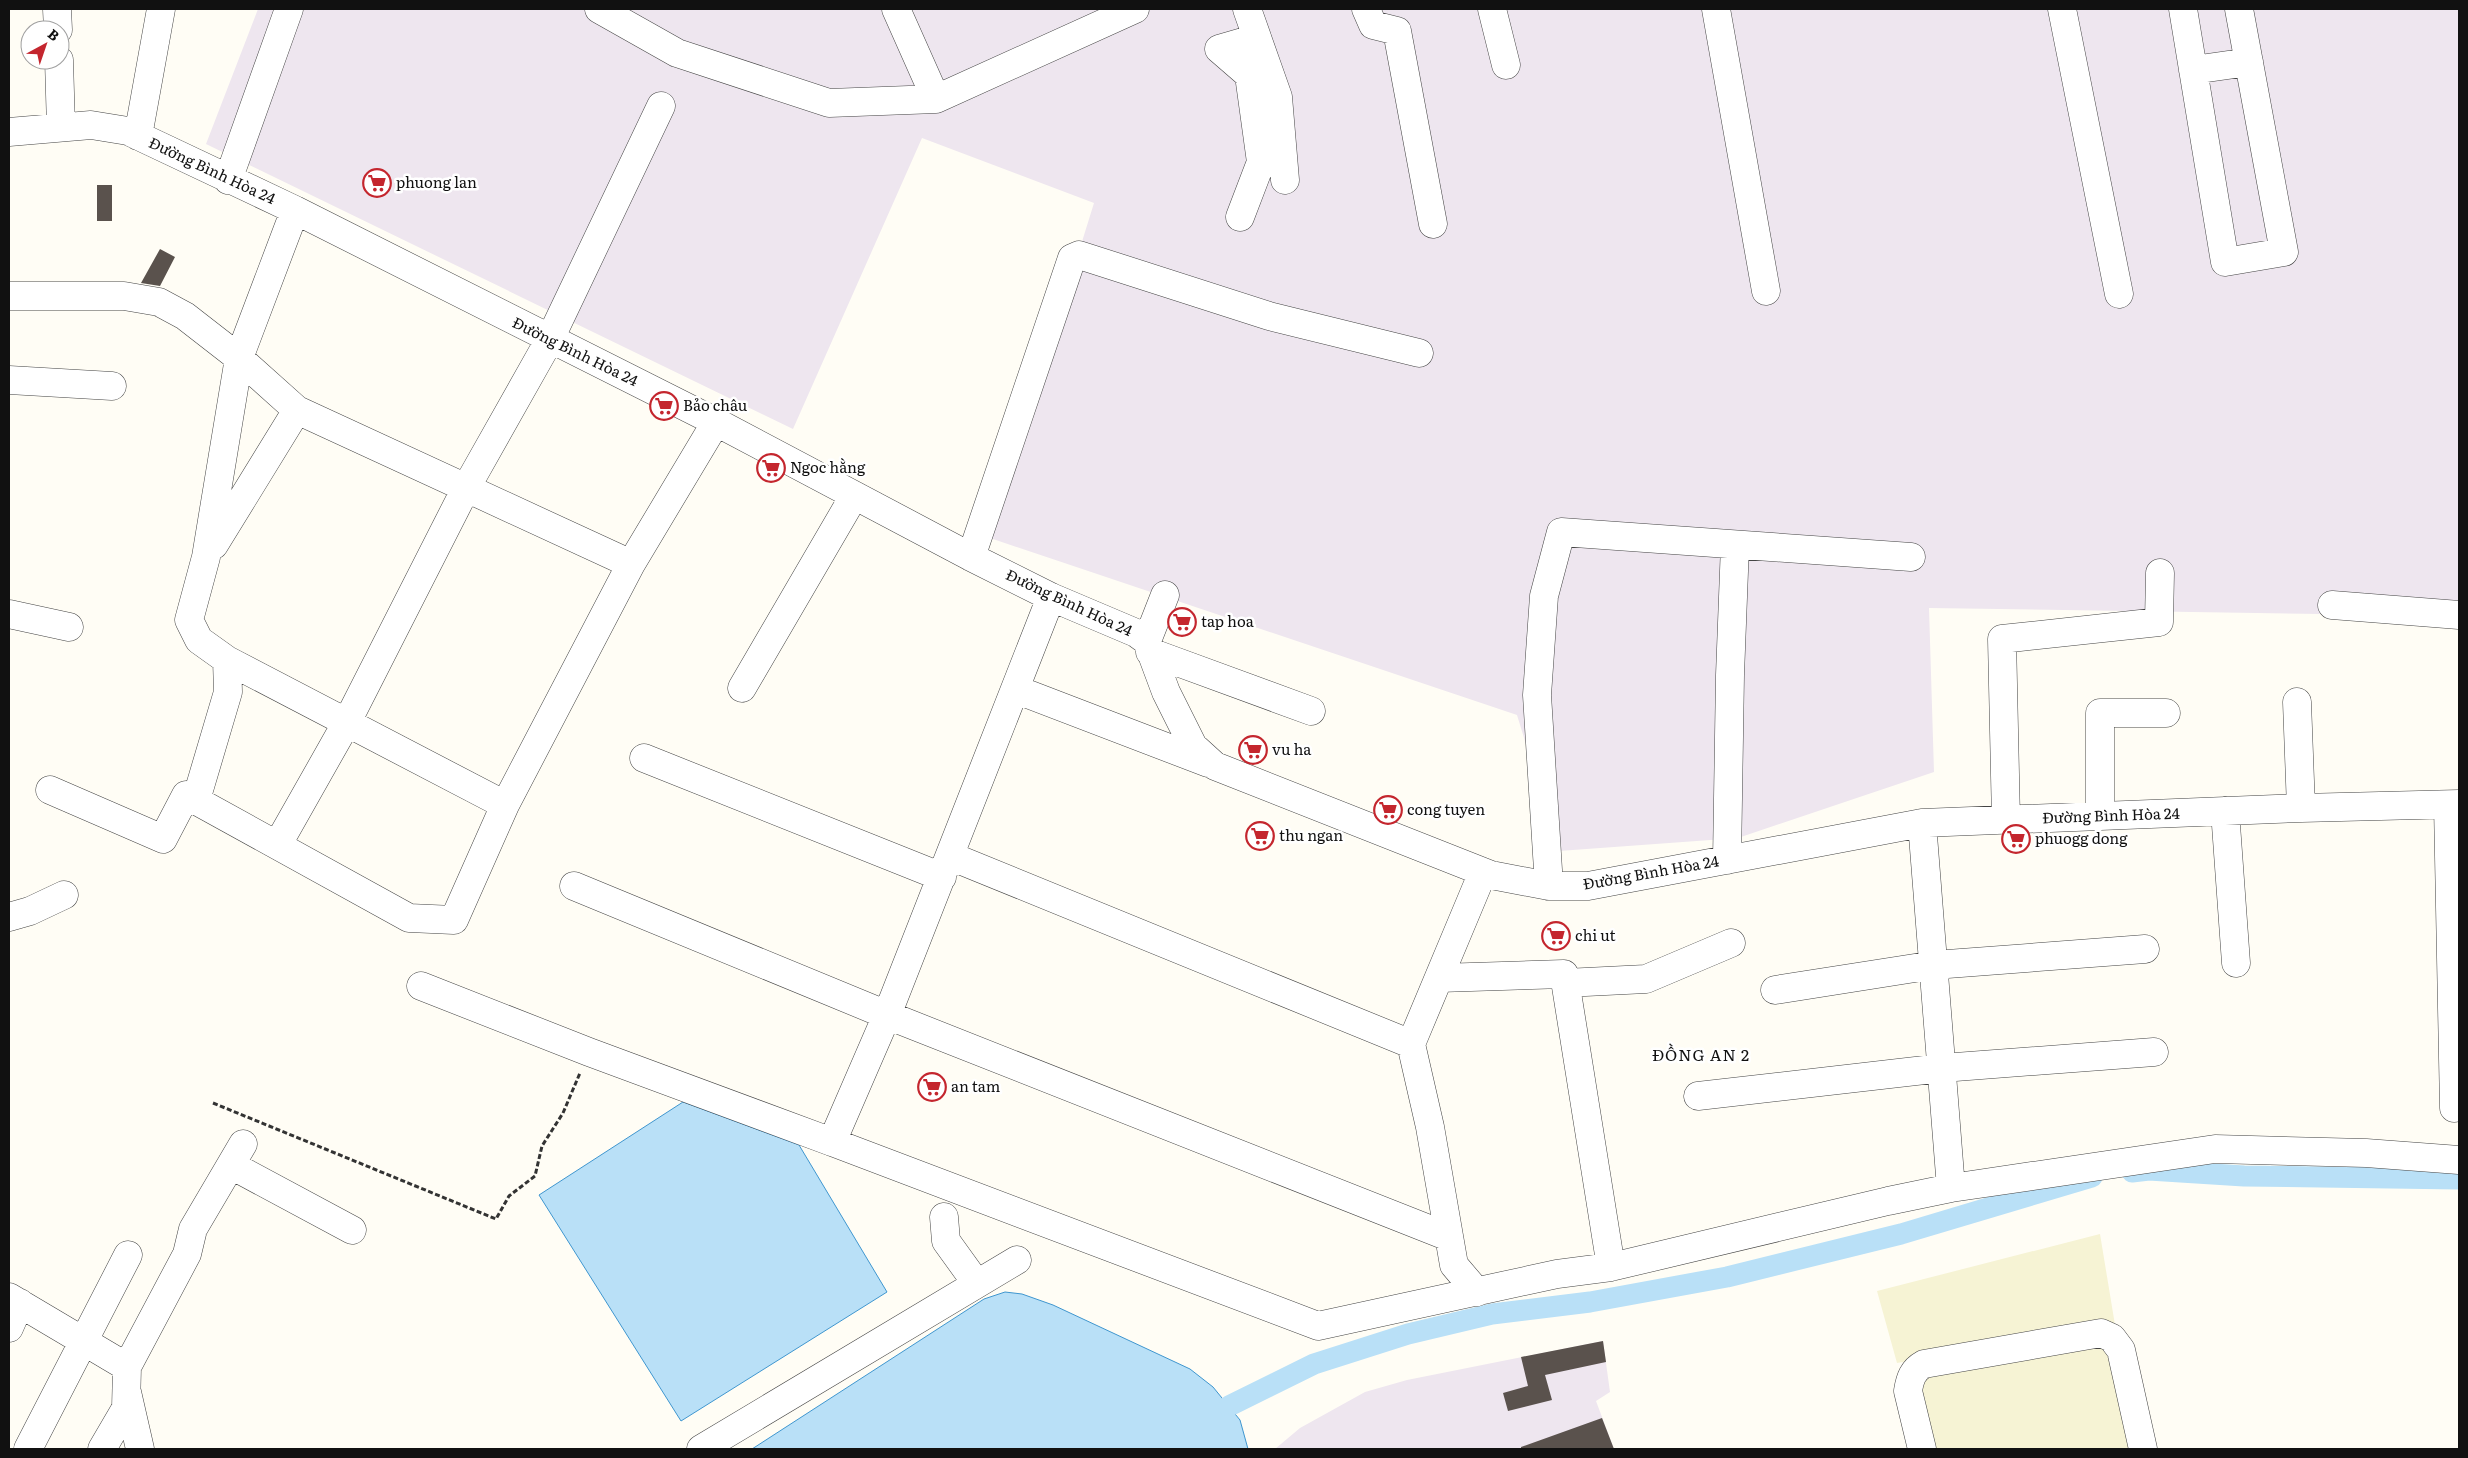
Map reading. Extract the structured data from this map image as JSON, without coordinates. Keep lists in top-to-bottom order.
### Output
{
  "streets": {
    "street": ["Đường Bình Hòa 24"]
  },
  "districts": ["ĐỒNG AN 2"],
  "places": {
    "supermarket": [
      "phuong lan",
      "Bảo châu",
      "Ngoc hằng",
      "tap hoa",
      "vu ha",
      "cong tuyen",
      "thu ngan",
      "phuogg dong",
      "chi ut",
      "an tam"
    ]
  },
  "north": "top right"
}
